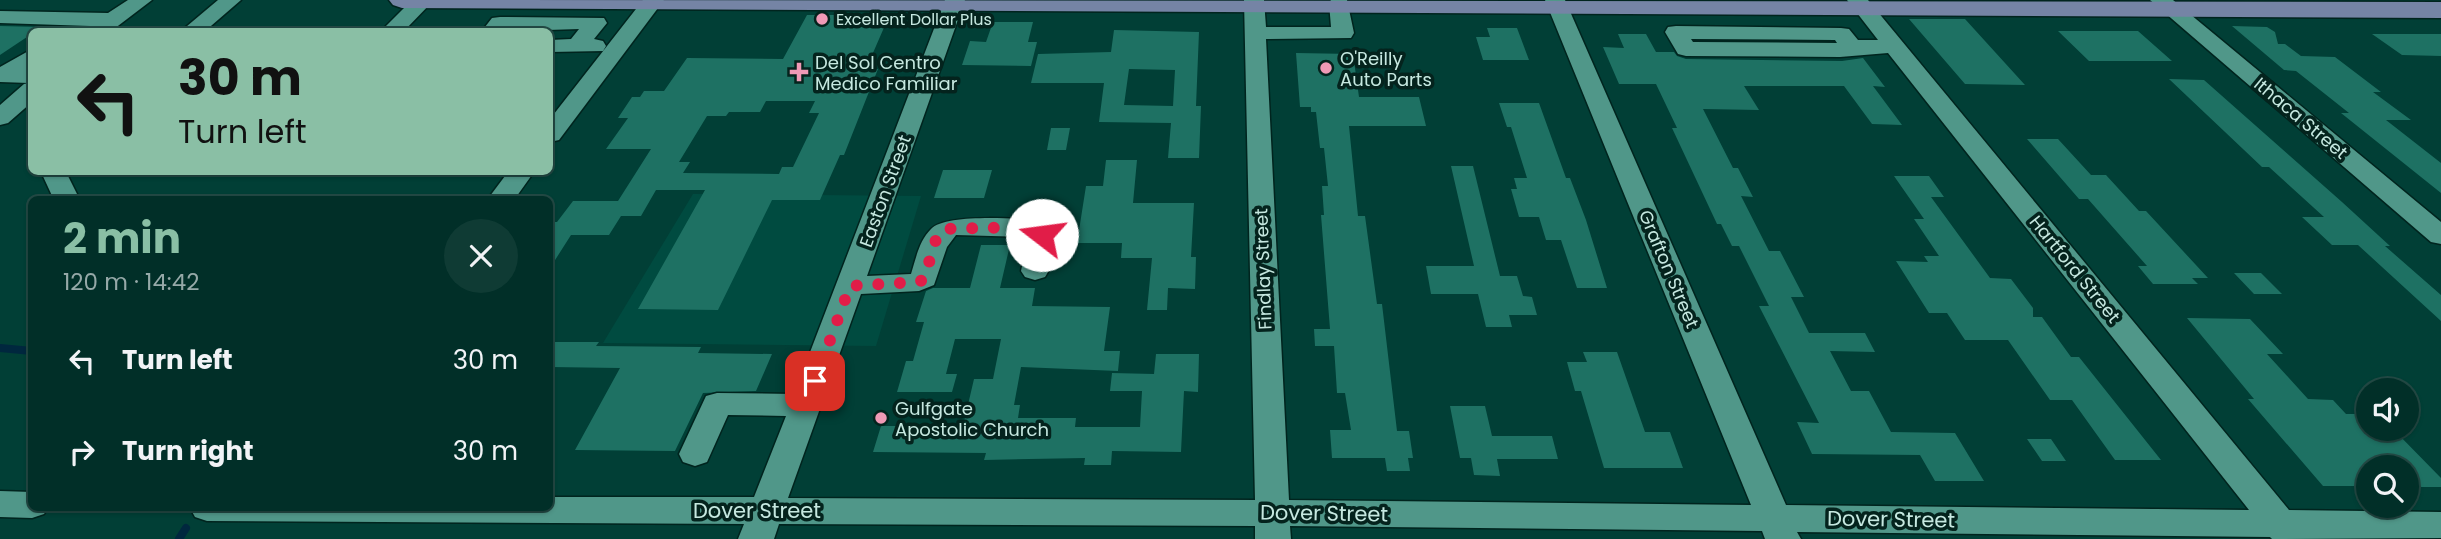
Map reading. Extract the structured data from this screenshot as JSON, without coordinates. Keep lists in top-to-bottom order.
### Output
{
  "streets": {
    "street": [
      "Ithaca Street",
      "Easton Street",
      "Findlay Street",
      "Grafton Street",
      "Hartford Street",
      "Dover Street"
    ]
  },
  "crossings": [
    ["Easton Street", "Dover Street"],
    ["Findlay Street", "Dover Street"],
    ["Grafton Street", "Dover Street"],
    ["Hartford Street", "Dover Street"]
  ],
  "places": {
    "other": ["Excellent Dollar Plus", "O'Reilly Auto Parts", "Gulfgate Apostolic Church"],
    "health": ["Del Sol Centro Medico Familiar"]
  },
  "page": {
    "turn": ["30 m", "Turn left"],
    "heading": ["2 min", "120 m · 14:42"],
    "list": [
      {
        "name": "Turn left",
        "value": "30 m"
      },
      {
        "name": "Turn right",
        "value": "30 m"
      }
    ]
  }
}
